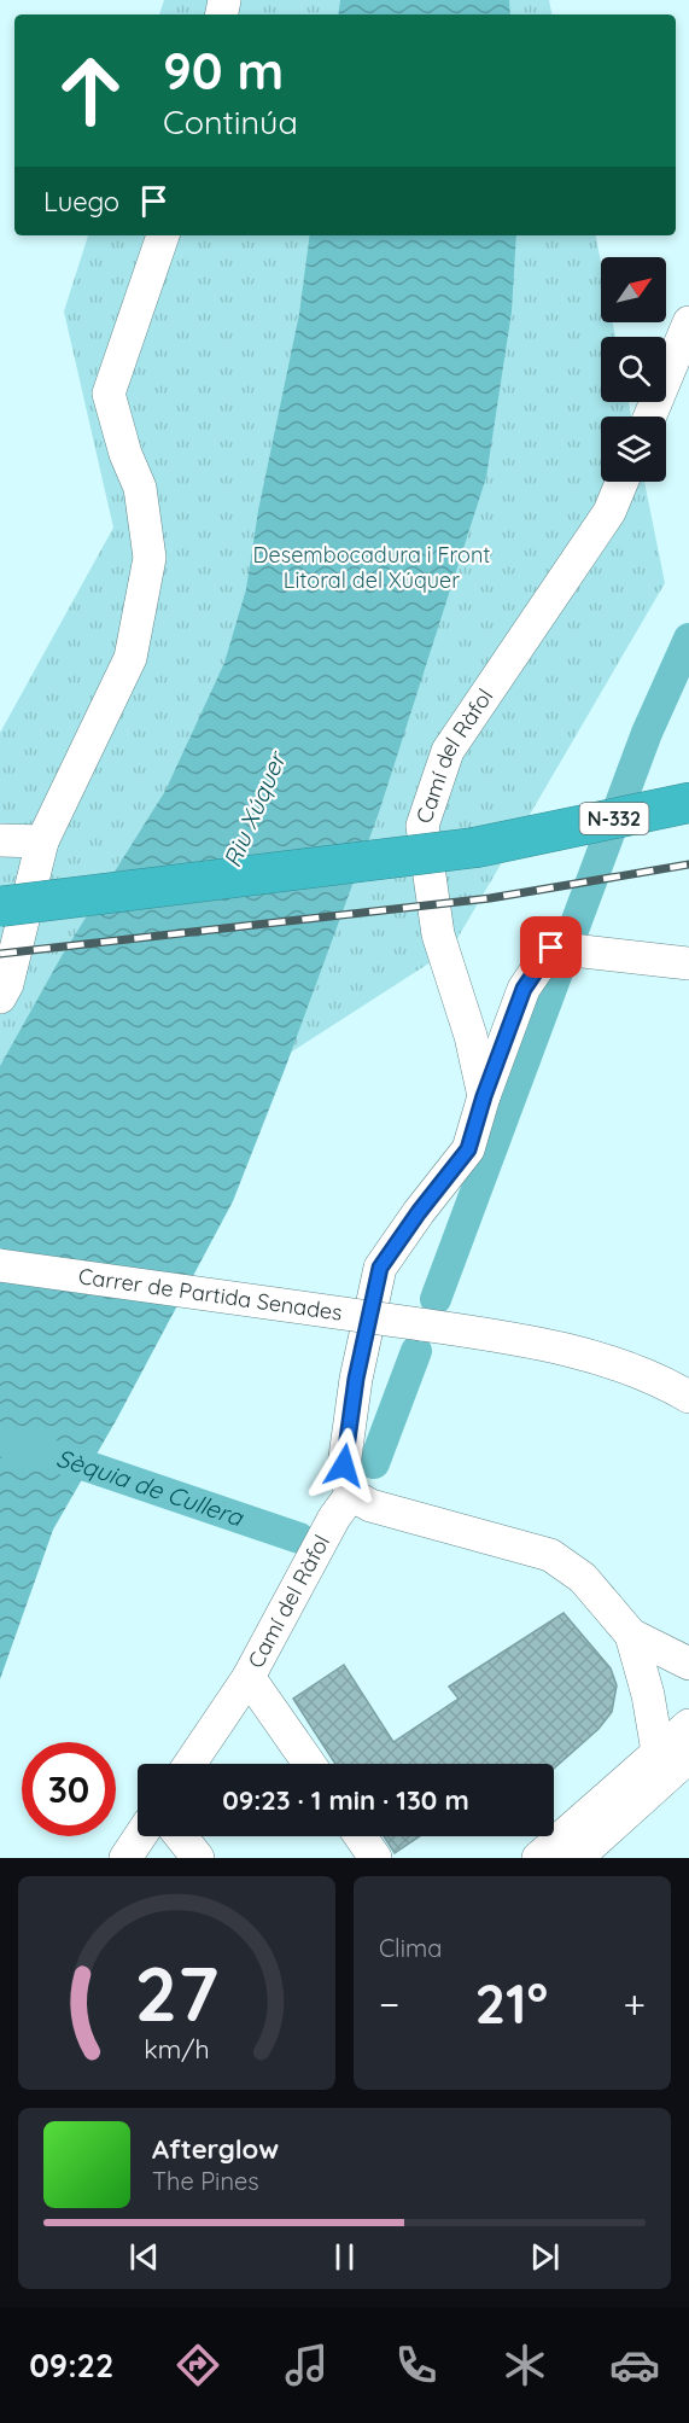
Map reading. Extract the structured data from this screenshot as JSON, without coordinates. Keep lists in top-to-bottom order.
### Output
{
  "streets": {
    "highway": ["N-332"],
    "street": ["Camí del Ràfol", "Carrer de Partida Senades"]
  },
  "water": ["Riu Xúquer", "Sèquia de Cullera"],
  "parks": ["Desembocadura i Front Litoral del Xúquer"],
  "north": "top right",
  "page": {
    "turn": ["90 m", "Continúa"],
    "then": "Luego",
    "limit": "30",
    "trip": "09:23 · 1 min · 130 m",
    "tile": "Clima",
    "heat": ["−", "21°", "+"],
    "song": ["Afterglow", "The Pines"],
    "tabs": "09:22",
    "gauge": ["27", "km/h"]
  }
}
